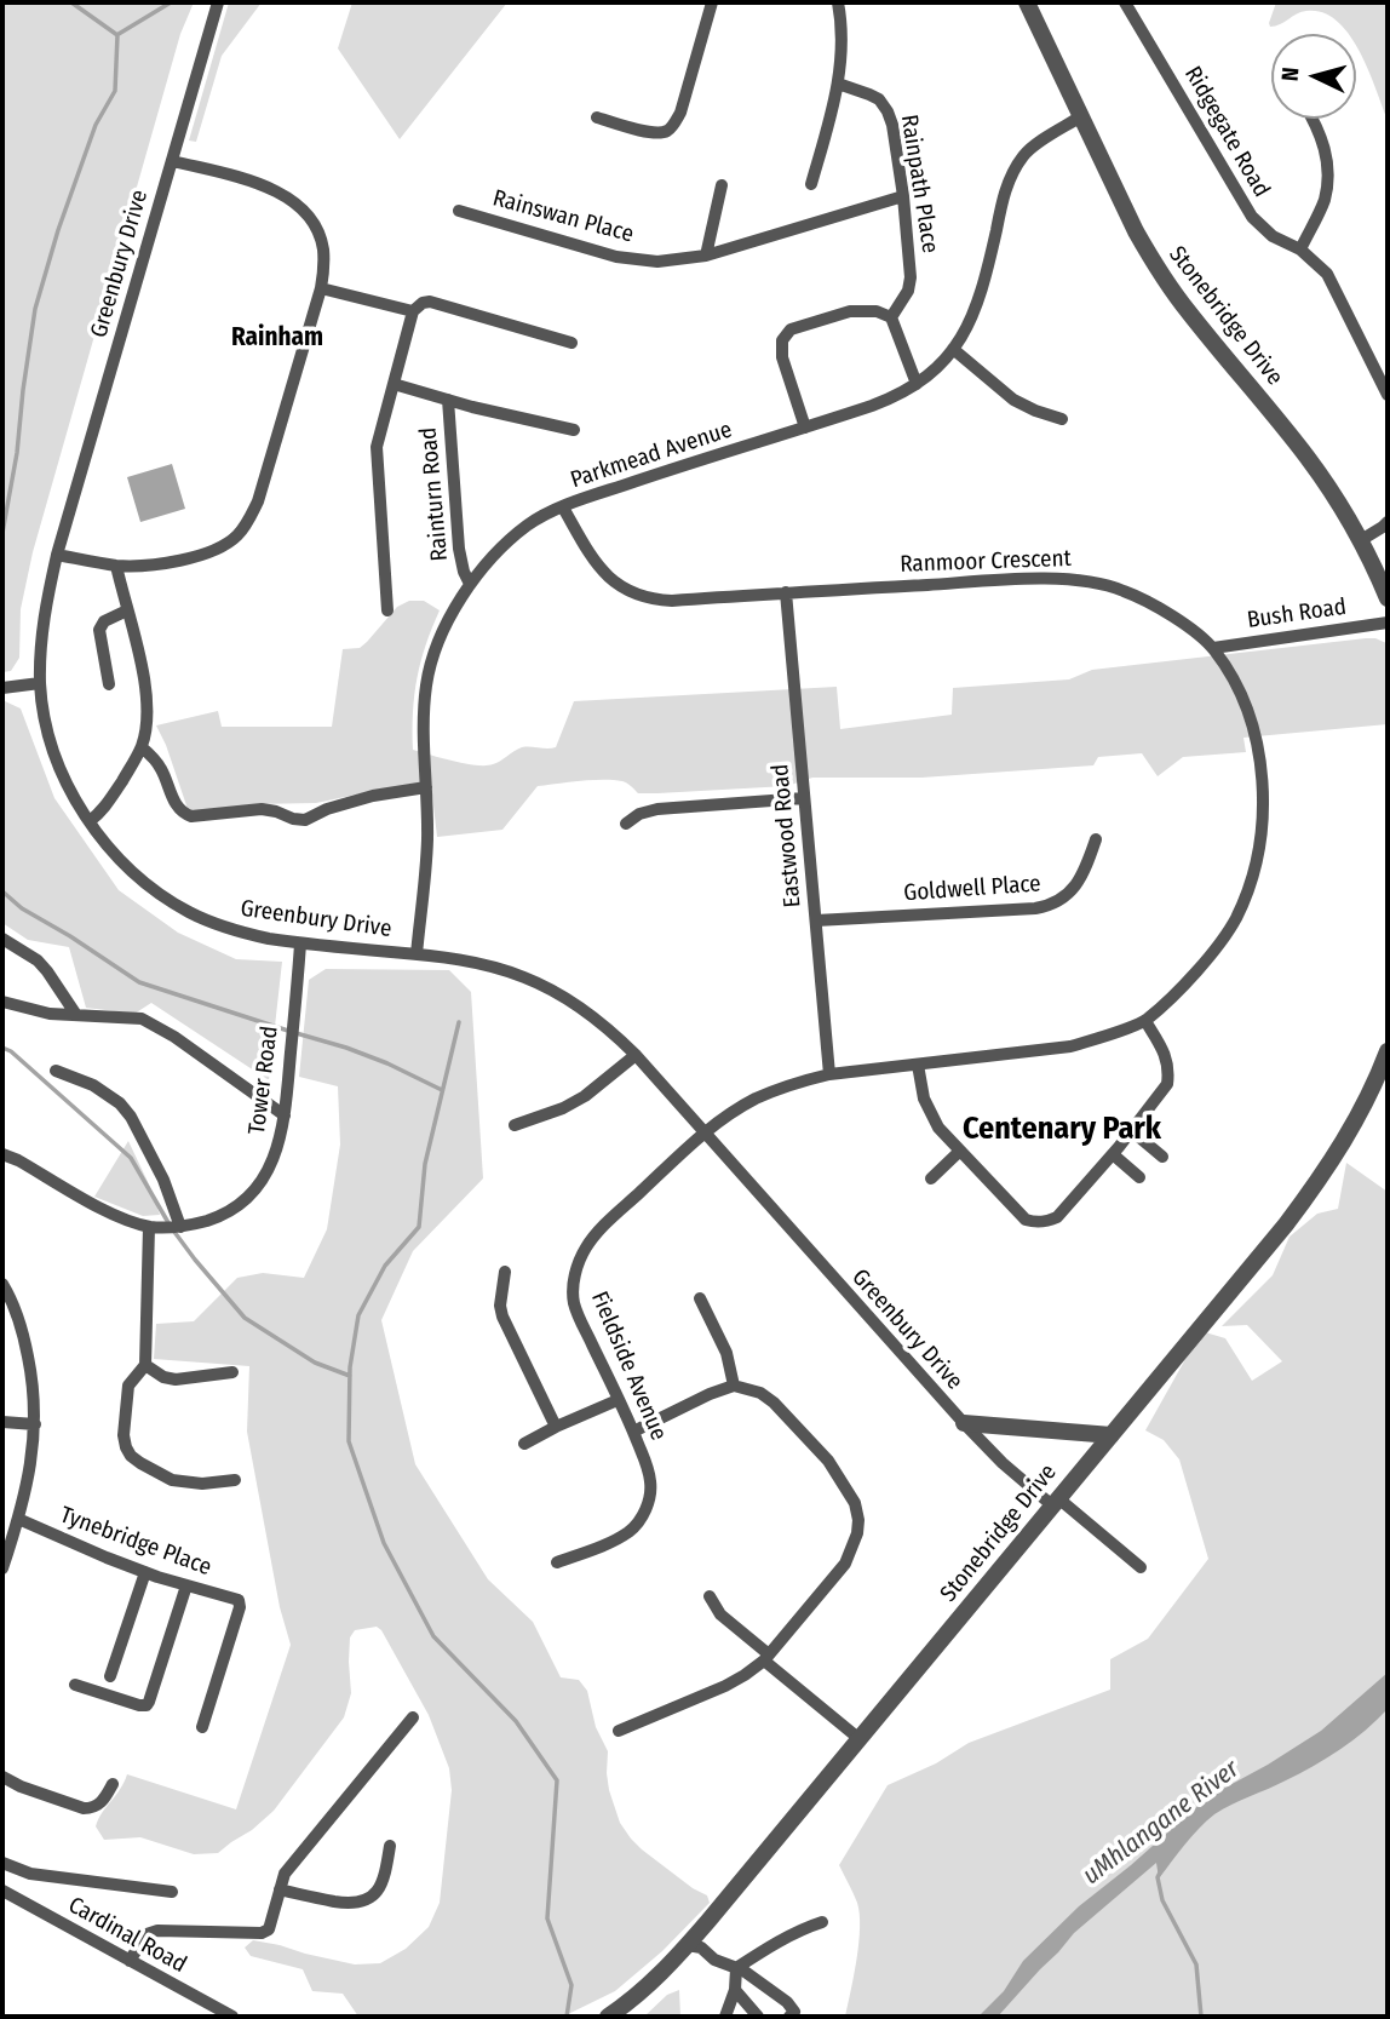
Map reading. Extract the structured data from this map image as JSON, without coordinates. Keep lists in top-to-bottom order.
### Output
{
  "streets": {
    "street": [
      "Ridgegate Road",
      "Rainpath Place",
      "Rainswan Place",
      "Greenbury Drive",
      "Stonebridge Drive",
      "Parkmead Avenue",
      "Rainturn Road",
      "Ranmoor Crescent",
      "Bush Road",
      "Eastwood Road",
      "Goldwell Place",
      "Tower Road",
      "Fieldside Avenue",
      "Tynebridge Place",
      "Cardinal Road"
    ]
  },
  "crossings": [
    ["Rainpath Place", "Rainswan Place"],
    ["Greenbury Drive", "Stonebridge Drive"],
    ["Greenbury Drive", "Parkmead Avenue"],
    ["Greenbury Drive", "Ranmoor Crescent"],
    ["Greenbury Drive", "Tower Road"],
    ["Greenbury Drive", "Fieldside Avenue"],
    ["Stonebridge Drive", "Parkmead Avenue"],
    ["Parkmead Avenue", "Rainturn Road"],
    ["Parkmead Avenue", "Ranmoor Crescent"],
    ["Ranmoor Crescent", "Bush Road"],
    ["Ranmoor Crescent", "Eastwood Road"],
    ["Ranmoor Crescent", "Fieldside Avenue"],
    ["Eastwood Road", "Goldwell Place"]
  ],
  "districts": ["Rainham", "Centenary Park"],
  "water": ["uMhlangane River"],
  "north": "left"
}
